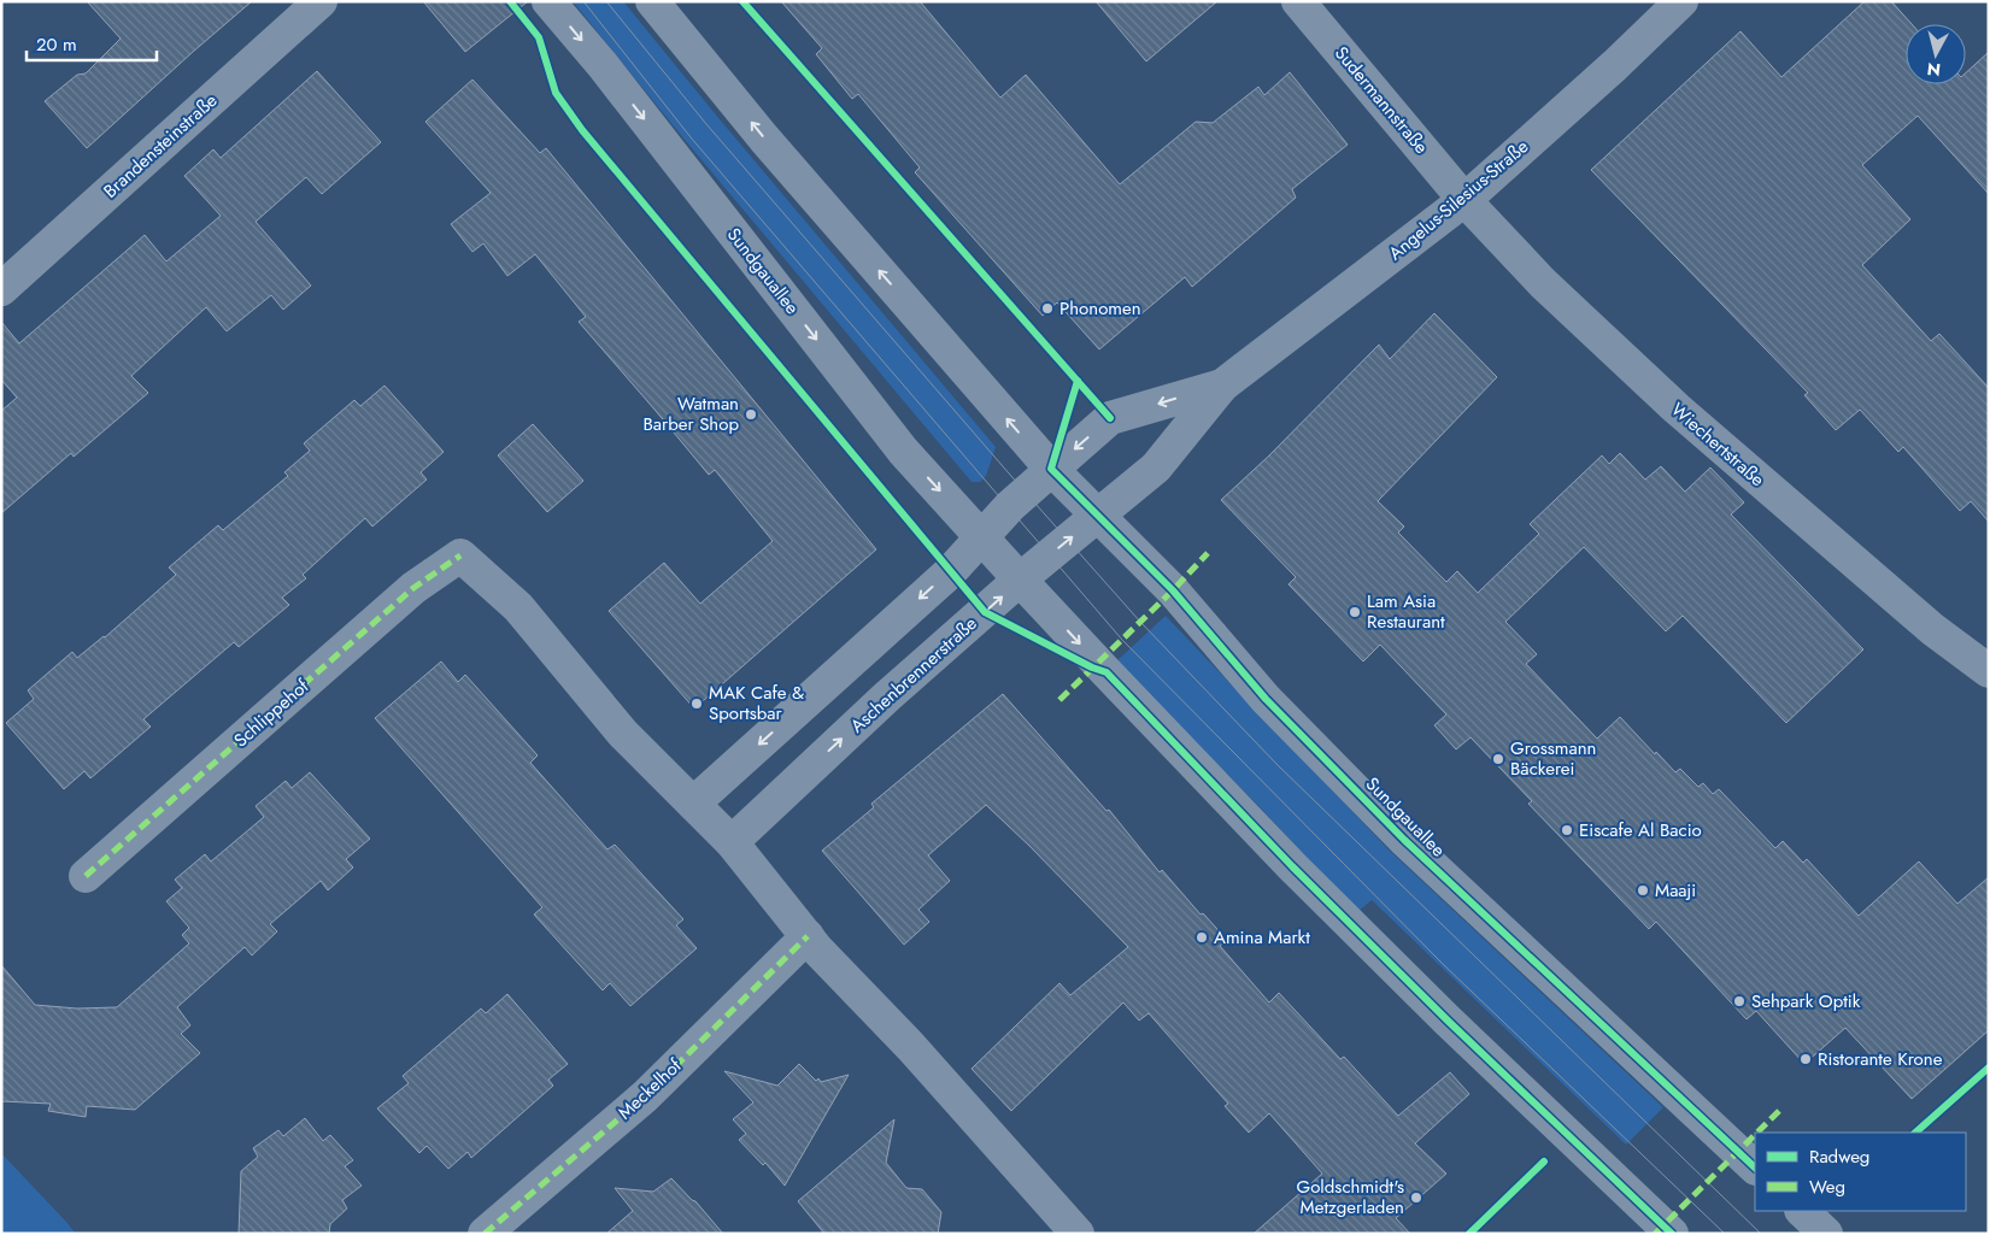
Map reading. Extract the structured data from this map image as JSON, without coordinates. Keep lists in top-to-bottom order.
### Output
{
  "streets": {
    "street": [
      "Sudermannstraße",
      "Brandensteinstraße",
      "Angelus-Silesius-Straße",
      "Sundgauallee",
      "Wiechertstraße",
      "Aschenbrennerstraße",
      "Schlippehof",
      "Meckelhof"
    ]
  },
  "crossings": [
    ["Sudermannstraße", "Angelus-Silesius-Straße"],
    ["Sudermannstraße", "Wiechertstraße"],
    ["Angelus-Silesius-Straße", "Sundgauallee"],
    ["Angelus-Silesius-Straße", "Wiechertstraße"],
    ["Angelus-Silesius-Straße", "Aschenbrennerstraße"],
    ["Sundgauallee", "Aschenbrennerstraße"]
  ],
  "places": [
    "Phonomen",
    "Watman Barber Shop",
    "Lam Asia Restaurant",
    "MAK Cafe & Sportsbar",
    "Grossmann Bäckerei",
    "Eiscafe Al Bacio",
    "Maaji",
    "Amina Markt",
    "Sehpark Optik",
    "Ristorante Krone",
    "Goldschmidt's Metzgerladen"
  ],
  "legend": ["Radweg", "Weg"],
  "scale_bar": "20 m",
  "north": "bottom"
}
